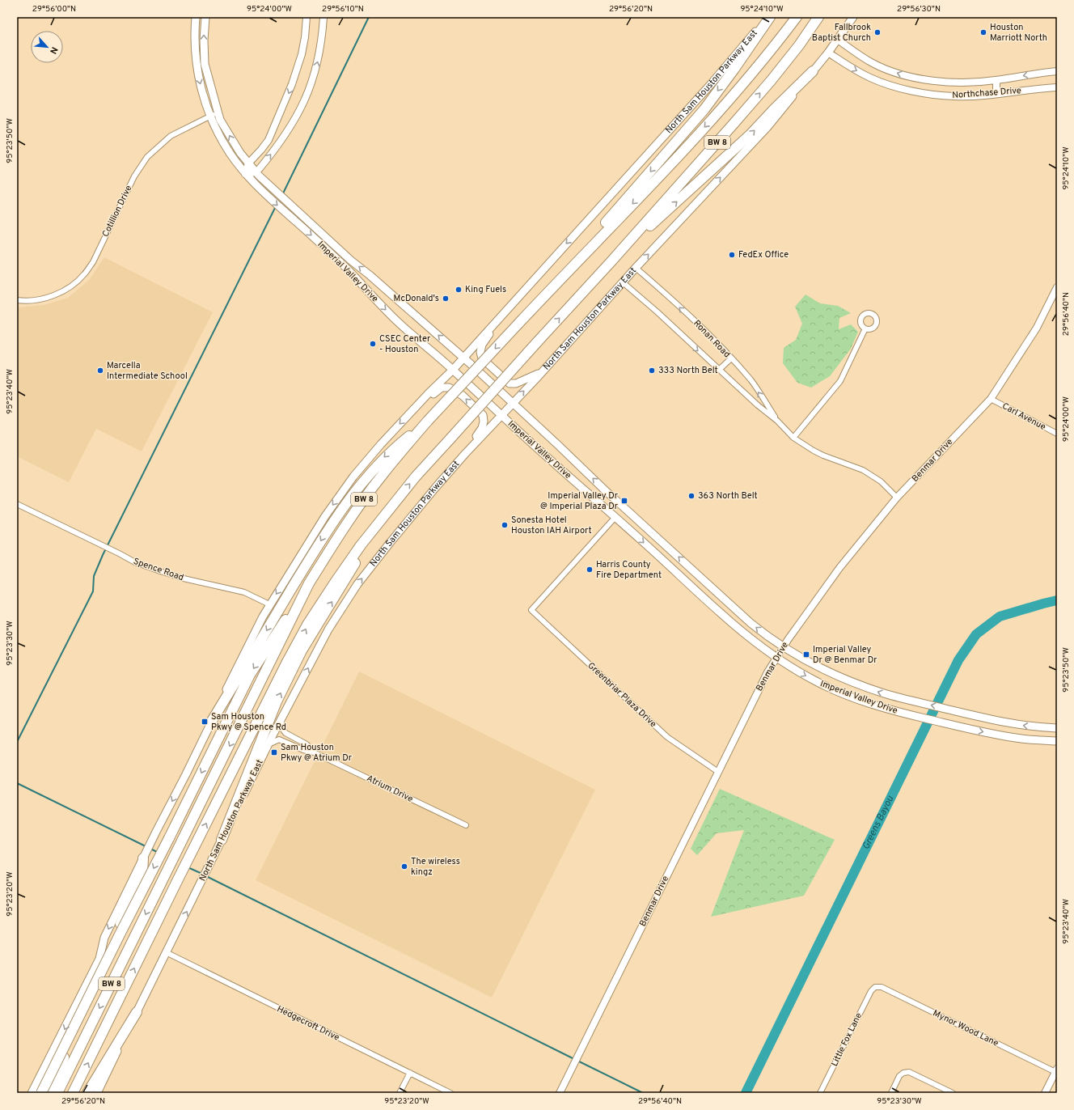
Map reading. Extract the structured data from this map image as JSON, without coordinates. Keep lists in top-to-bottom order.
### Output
{
  "streets": {
    "highway": ["BW 8"],
    "main road": ["North Sam Houston Parkway East", "Imperial Valley Drive"],
    "street": [
      "Northchase Drive",
      "Cotillion Drive",
      "Ronan Road",
      "Carl Avenue",
      "Benmar Drive",
      "Spence Road",
      "Greenbriar Plaza Drive",
      "Atrium Drive",
      "Hedgecroft Drive",
      "Mynor Wood Lane",
      "Little Fox Lane"
    ]
  },
  "crossings": [
    ["North Sam Houston Parkway East", "Northchase Drive"],
    ["North Sam Houston Parkway East", "Imperial Valley Drive"],
    ["North Sam Houston Parkway East", "Ronan Road"],
    ["North Sam Houston Parkway East", "Spence Road"],
    ["North Sam Houston Parkway East", "Atrium Drive"],
    ["North Sam Houston Parkway East", "Hedgecroft Drive"],
    ["Cotillion Drive", "Imperial Valley Drive"],
    ["Imperial Valley Drive", "Benmar Drive"],
    ["Imperial Valley Drive", "Greenbriar Plaza Drive"],
    ["Ronan Road", "Benmar Drive"],
    ["Carl Avenue", "Benmar Drive"],
    ["Benmar Drive", "Greenbriar Plaza Drive"],
    ["Mynor Wood Lane", "Little Fox Lane"]
  ],
  "water": ["Greens Bayou"],
  "places": {
    "other": [
      "Fallbrook Baptist Church",
      "Houston Marriott North",
      "FedEx Office",
      "King Fuels",
      "McDonald's",
      "CSEC Center - Houston",
      "Marcella Intermediate School",
      "333 North Belt",
      "363 North Belt",
      "Sonesta Hotel Houston IAH Airport",
      "Harris County Fire Department",
      "The wireless kingz"
    ],
    "transit": [
      "Imperial Valley Dr @ Imperial Plaza Dr",
      "Imperial Valley Dr @ Benmar Dr",
      "Sam Houston Pkwy @ Spence Rd",
      "Sam Houston Pkwy @ Atrium Dr"
    ]
  },
  "north": "bottom right",
  "coordinates": [
    "29°56'00\"N",
    "95°24'00\"W",
    "29°56'10\"N",
    "29°56'20\"N",
    "95°24'10\"W",
    "29°56'30\"N",
    "95°23'50\"W",
    "29°56'40\"N",
    "95°23'40\"W",
    "95°23'30\"W",
    "95°23'20\"W"
  ]
}
